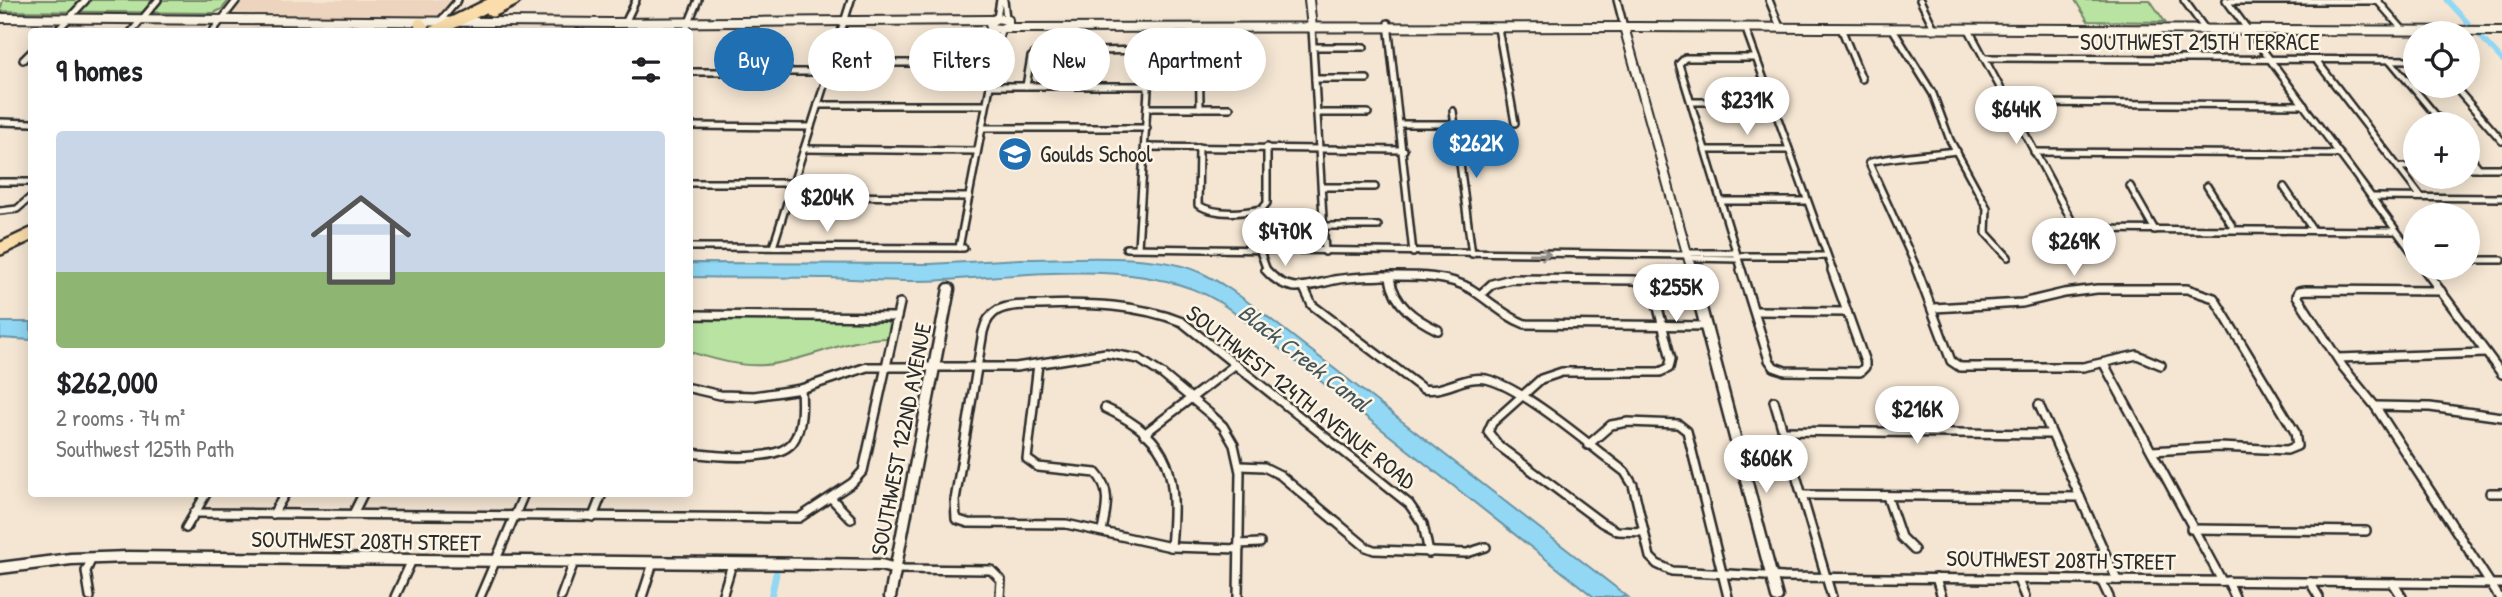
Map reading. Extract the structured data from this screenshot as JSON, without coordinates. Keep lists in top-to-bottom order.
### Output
{
  "streets": {
    "street": [
      "SOUTHWEST 215TH TERRACE",
      "SOUTHWEST 124TH AVENUE ROAD",
      "SOUTHWEST 122ND AVENUE",
      "SOUTHWEST 208TH STREET"
    ]
  },
  "crossings": [
    ["SOUTHWEST 122ND AVENUE", "SOUTHWEST 208TH STREET"]
  ],
  "water": ["Black Creek Canal"],
  "places": {
    "school or university": ["Goulds School"]
  },
  "page": {
    "map_buttons": ["+", "−"],
    "chip": [
      "Buy",
      "Rent",
      "Filters",
      "New",
      "Apartment"
    ],
    "heading": "9 homes",
    "price": [
      "$231K",
      "$644K",
      "$262K",
      "$204K",
      "$470K",
      "$269K",
      "$255K",
      "$216K",
      "$606K"
    ],
    "list": [
      {
        "name": "$262,000",
        "note": "2 rooms · 74 m² · Southwest 125th Path"
      }
    ]
  }
}
